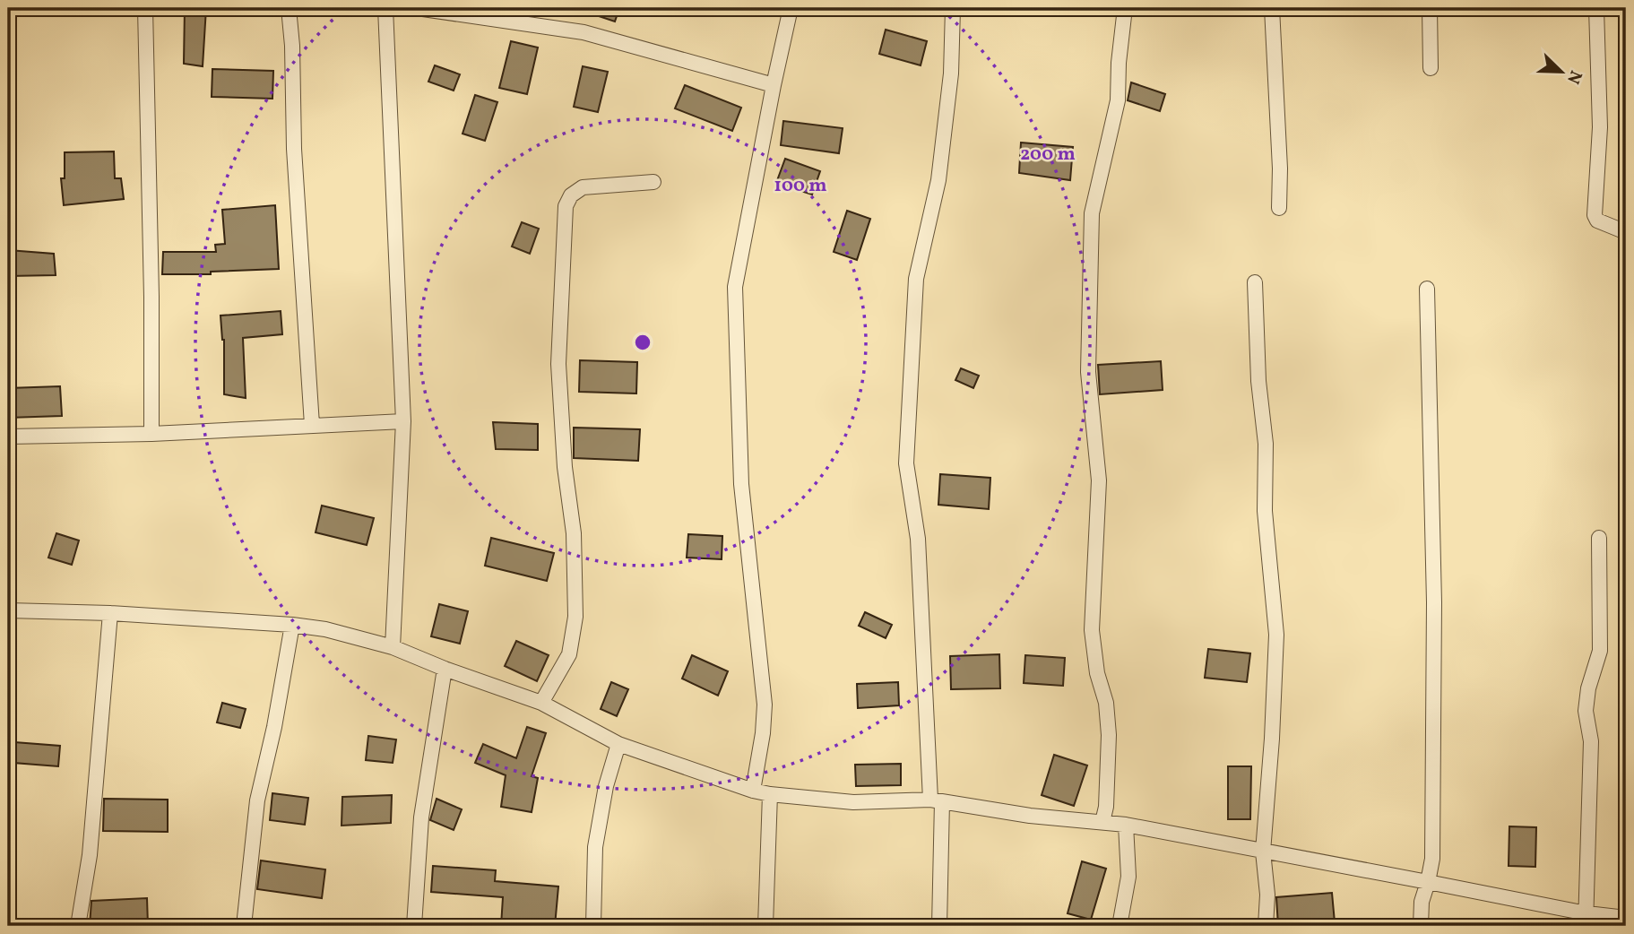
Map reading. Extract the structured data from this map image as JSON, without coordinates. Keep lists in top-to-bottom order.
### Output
{
  "north": "bottom right",
  "rings": ["200 m", "100 m"]
}
